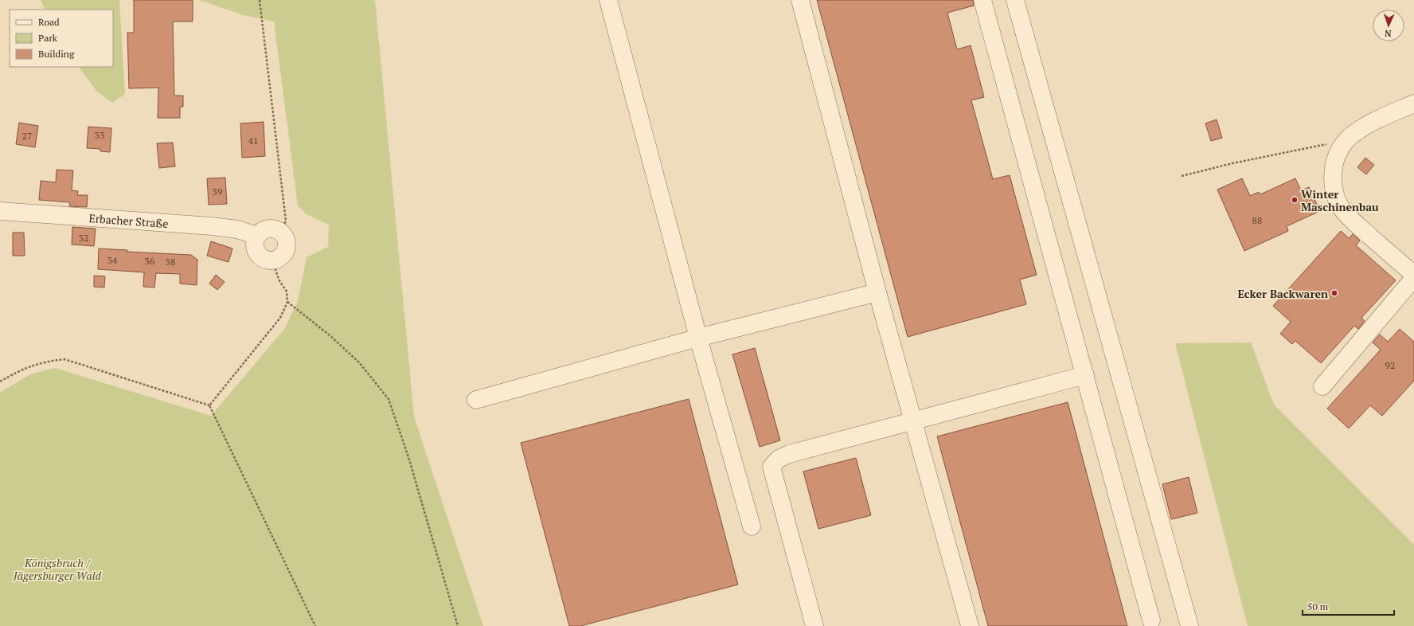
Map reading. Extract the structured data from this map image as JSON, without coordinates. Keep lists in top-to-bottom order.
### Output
{
  "streets": {
    "street": ["Erbacher Straße"]
  },
  "parks": ["Königsbruch / Jägersburger Wald"],
  "places": ["Winter Maschinenbau", "Ecker Backwaren"],
  "house_numbers": [
    "33",
    "27",
    "41",
    "39",
    "88",
    "32",
    "34",
    "36",
    "38",
    "92"
  ],
  "legend": ["Road", "Park", "Building"],
  "scale_bar": "50 m",
  "north": "bottom"
}
